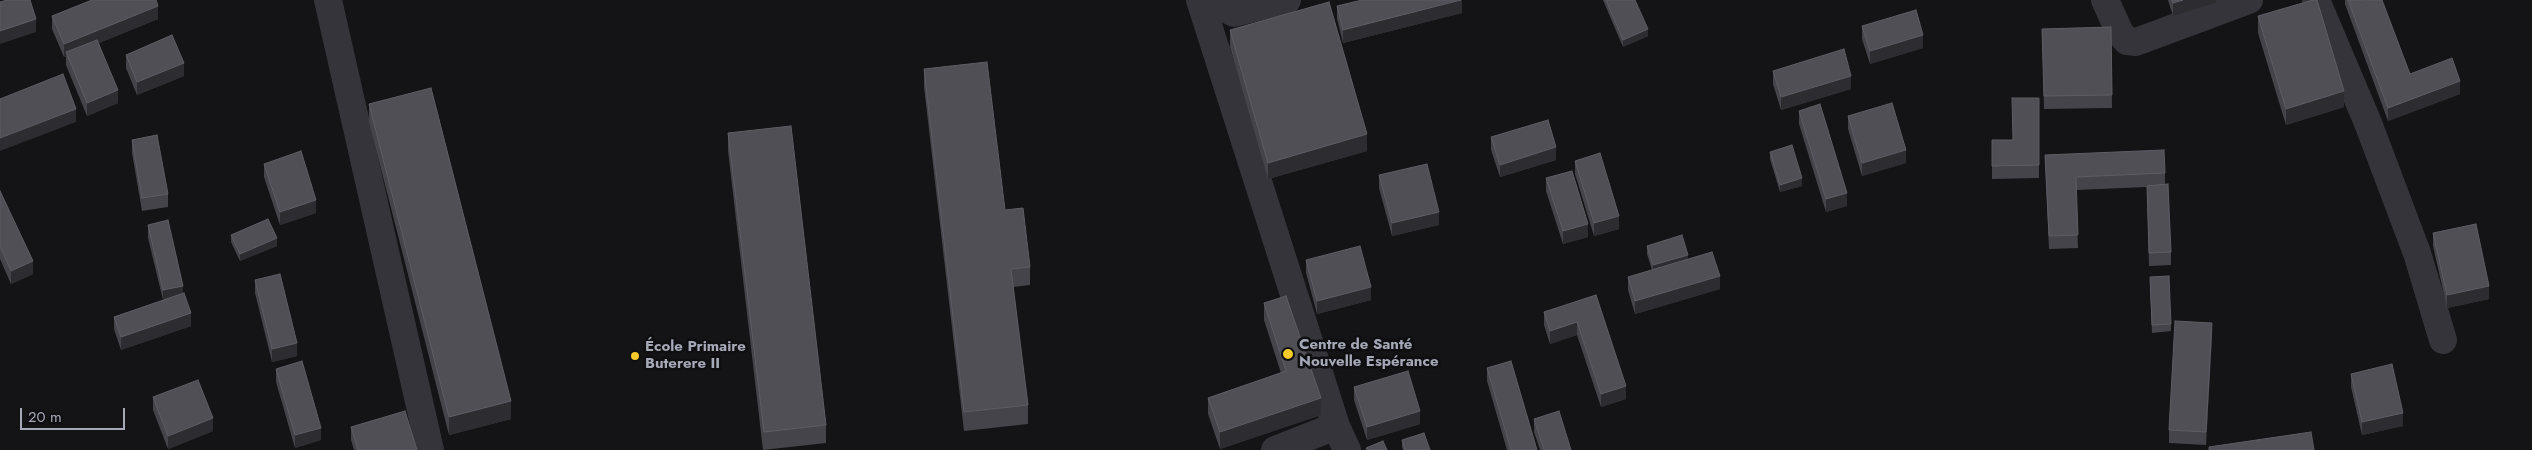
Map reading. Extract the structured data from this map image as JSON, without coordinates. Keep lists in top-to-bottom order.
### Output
{
  "places": ["Centre de Santé Nouvelle Espérance", "École Primaire Buterere II"],
  "scale_bar": "20 m"
}
